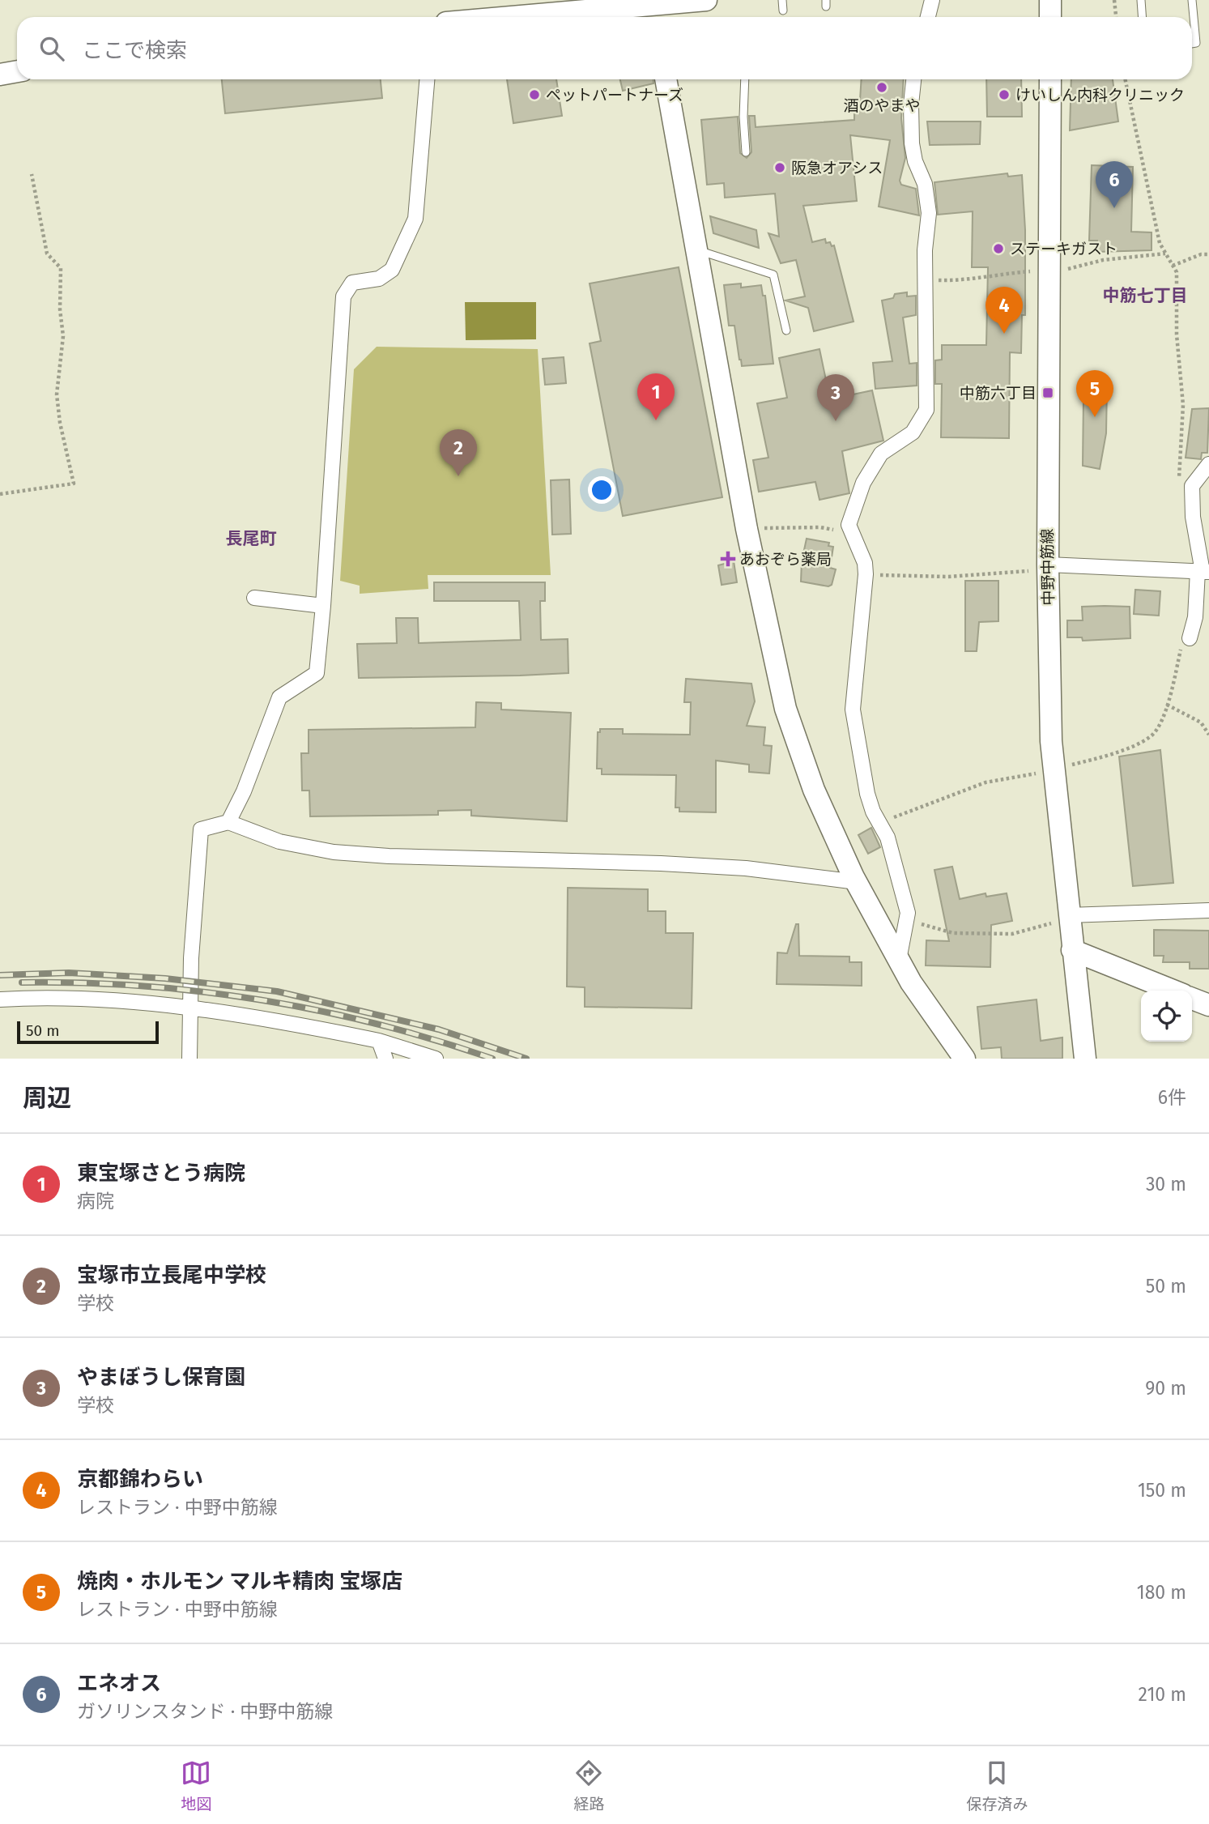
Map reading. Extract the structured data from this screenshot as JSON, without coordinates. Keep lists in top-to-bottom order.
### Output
{
  "streets": {
    "street": ["中野中筋線"]
  },
  "districts": ["中筋七丁目", "長尾町"],
  "places": {
    "other": [
      "酒のやまや",
      "ペットパートナーズ",
      "けいしん内科クリニック",
      "阪急オアシス",
      "ステーキガスト"
    ],
    "transit": ["中筋六丁目"],
    "health": ["あおぞら薬局"]
  },
  "scale_bar": "50 m",
  "page": {
    "search": "ここで検索",
    "pins": [
      "6",
      "4",
      "5",
      "1",
      "3",
      "2"
    ],
    "scale": "50 m",
    "heading": ["周辺", "6件"],
    "list": [
      {
        "mark": "1",
        "name": "東宝塚さとう病院",
        "note": "病院",
        "value": "30 m"
      },
      {
        "mark": "2",
        "name": "宝塚市立長尾中学校",
        "note": "学校",
        "value": "50 m"
      },
      {
        "mark": "3",
        "name": "やまぼうし保育園",
        "note": "学校",
        "value": "90 m"
      },
      {
        "mark": "4",
        "name": "京都錦わらい",
        "note": "レストラン · 中野中筋線",
        "value": "150 m"
      },
      {
        "mark": "5",
        "name": "焼肉・ホルモン マルキ精肉 宝塚店",
        "note": "レストラン · 中野中筋線",
        "value": "180 m"
      },
      {
        "mark": "6",
        "name": "エネオス",
        "note": "ガソリンスタンド · 中野中筋線",
        "value": "210 m"
      }
    ],
    "nav": ["地図", "経路", "保存済み"]
  }
}
